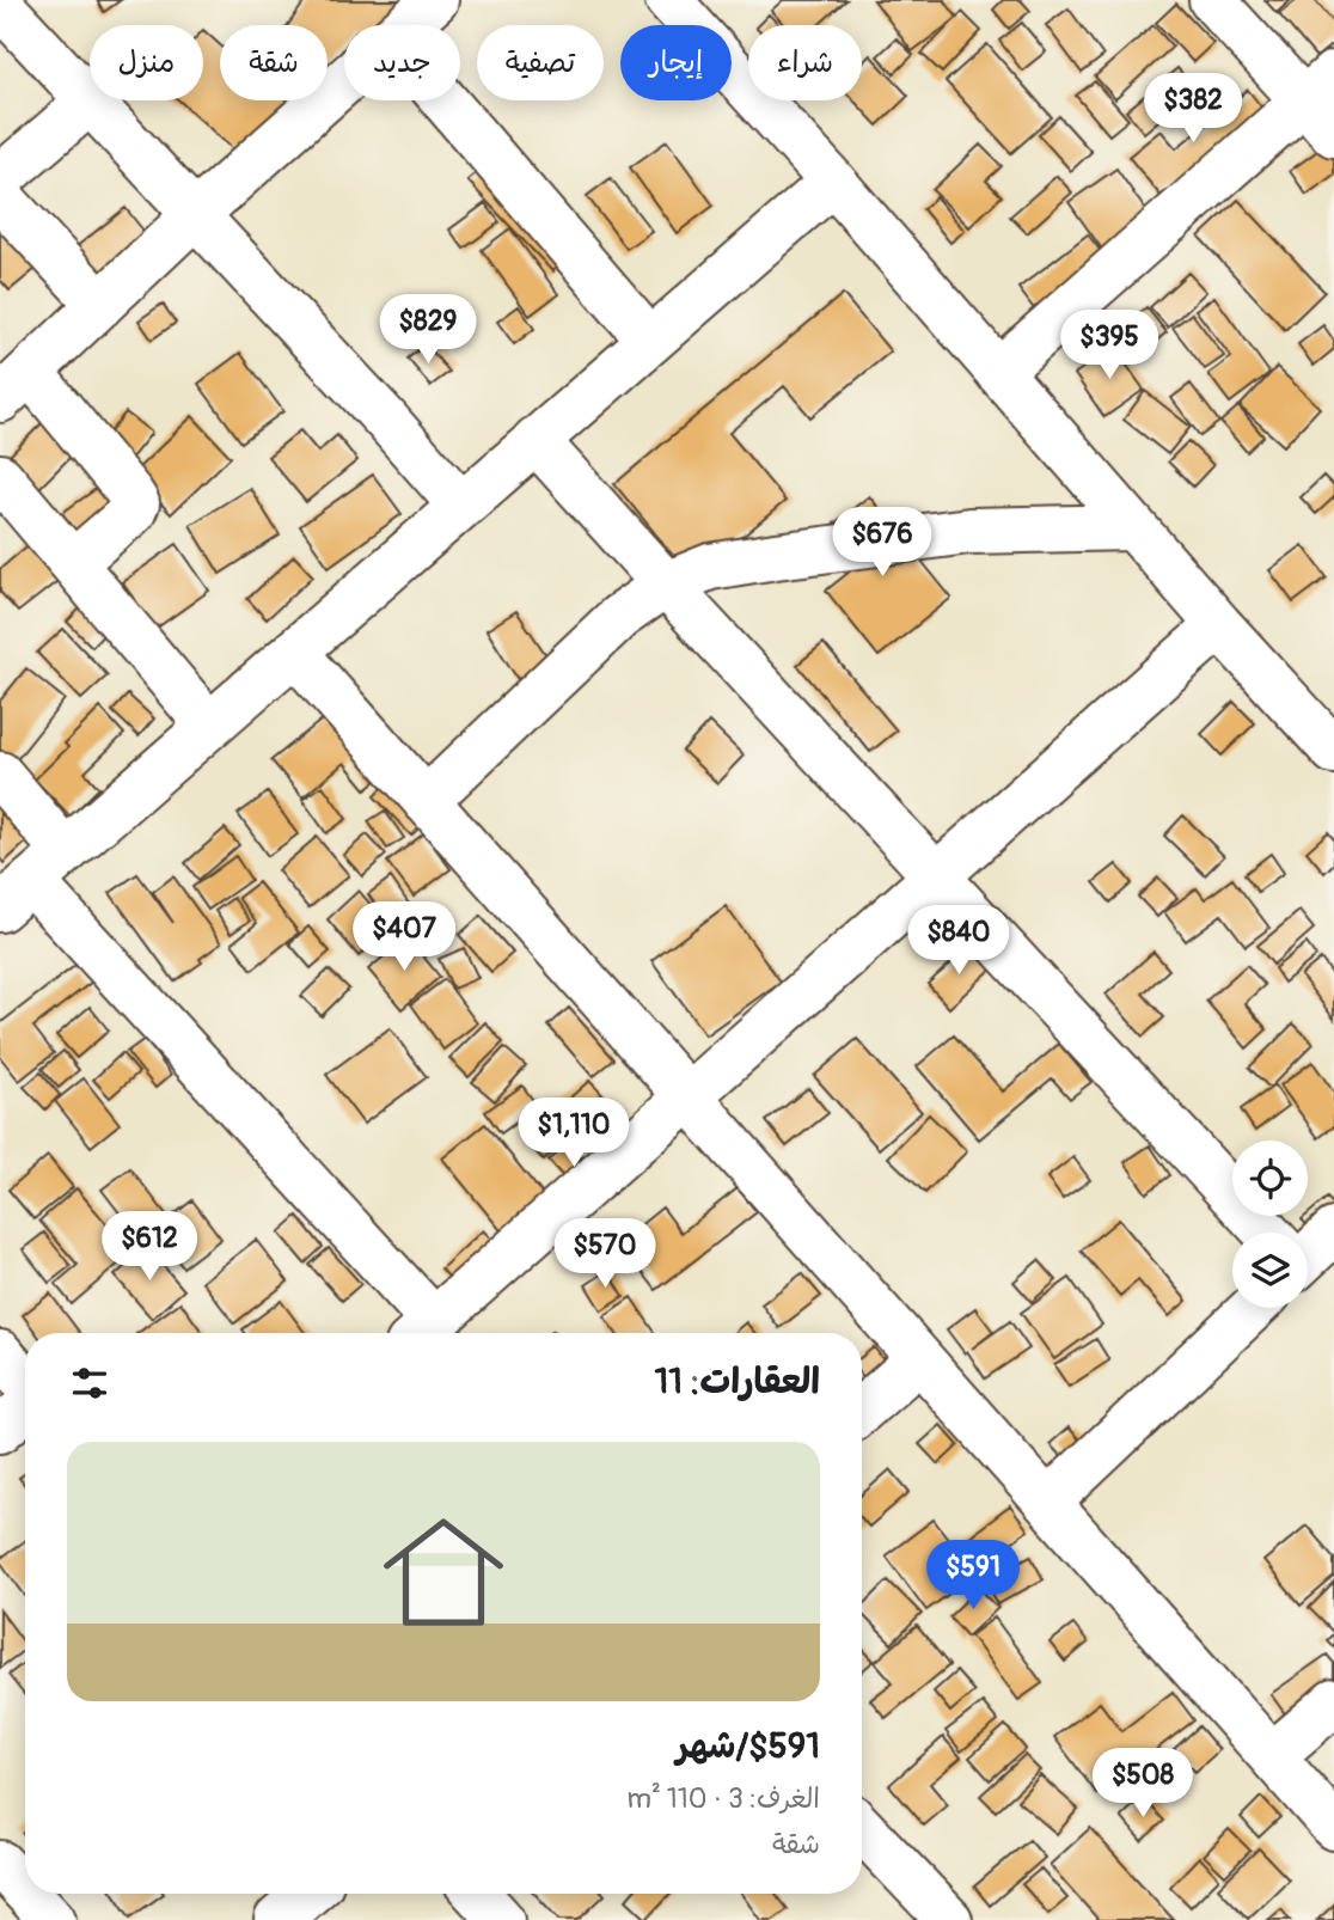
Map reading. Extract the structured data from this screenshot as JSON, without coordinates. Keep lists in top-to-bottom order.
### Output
{
  "page": {
    "chip": [
      "شراء",
      "إيجار",
      "تصفية",
      "جديد",
      "شقة",
      "منزل"
    ],
    "price": [
      "$382",
      "$829",
      "$395",
      "$676",
      "$407",
      "$840",
      "$1,110",
      "$612",
      "$570",
      "$591",
      "$508"
    ],
    "heading": "العقارات: 11",
    "list": [
      {
        "name": "$591/شهر",
        "note": "الغرف: 3 · 110 m² · شقة"
      }
    ]
  }
}
